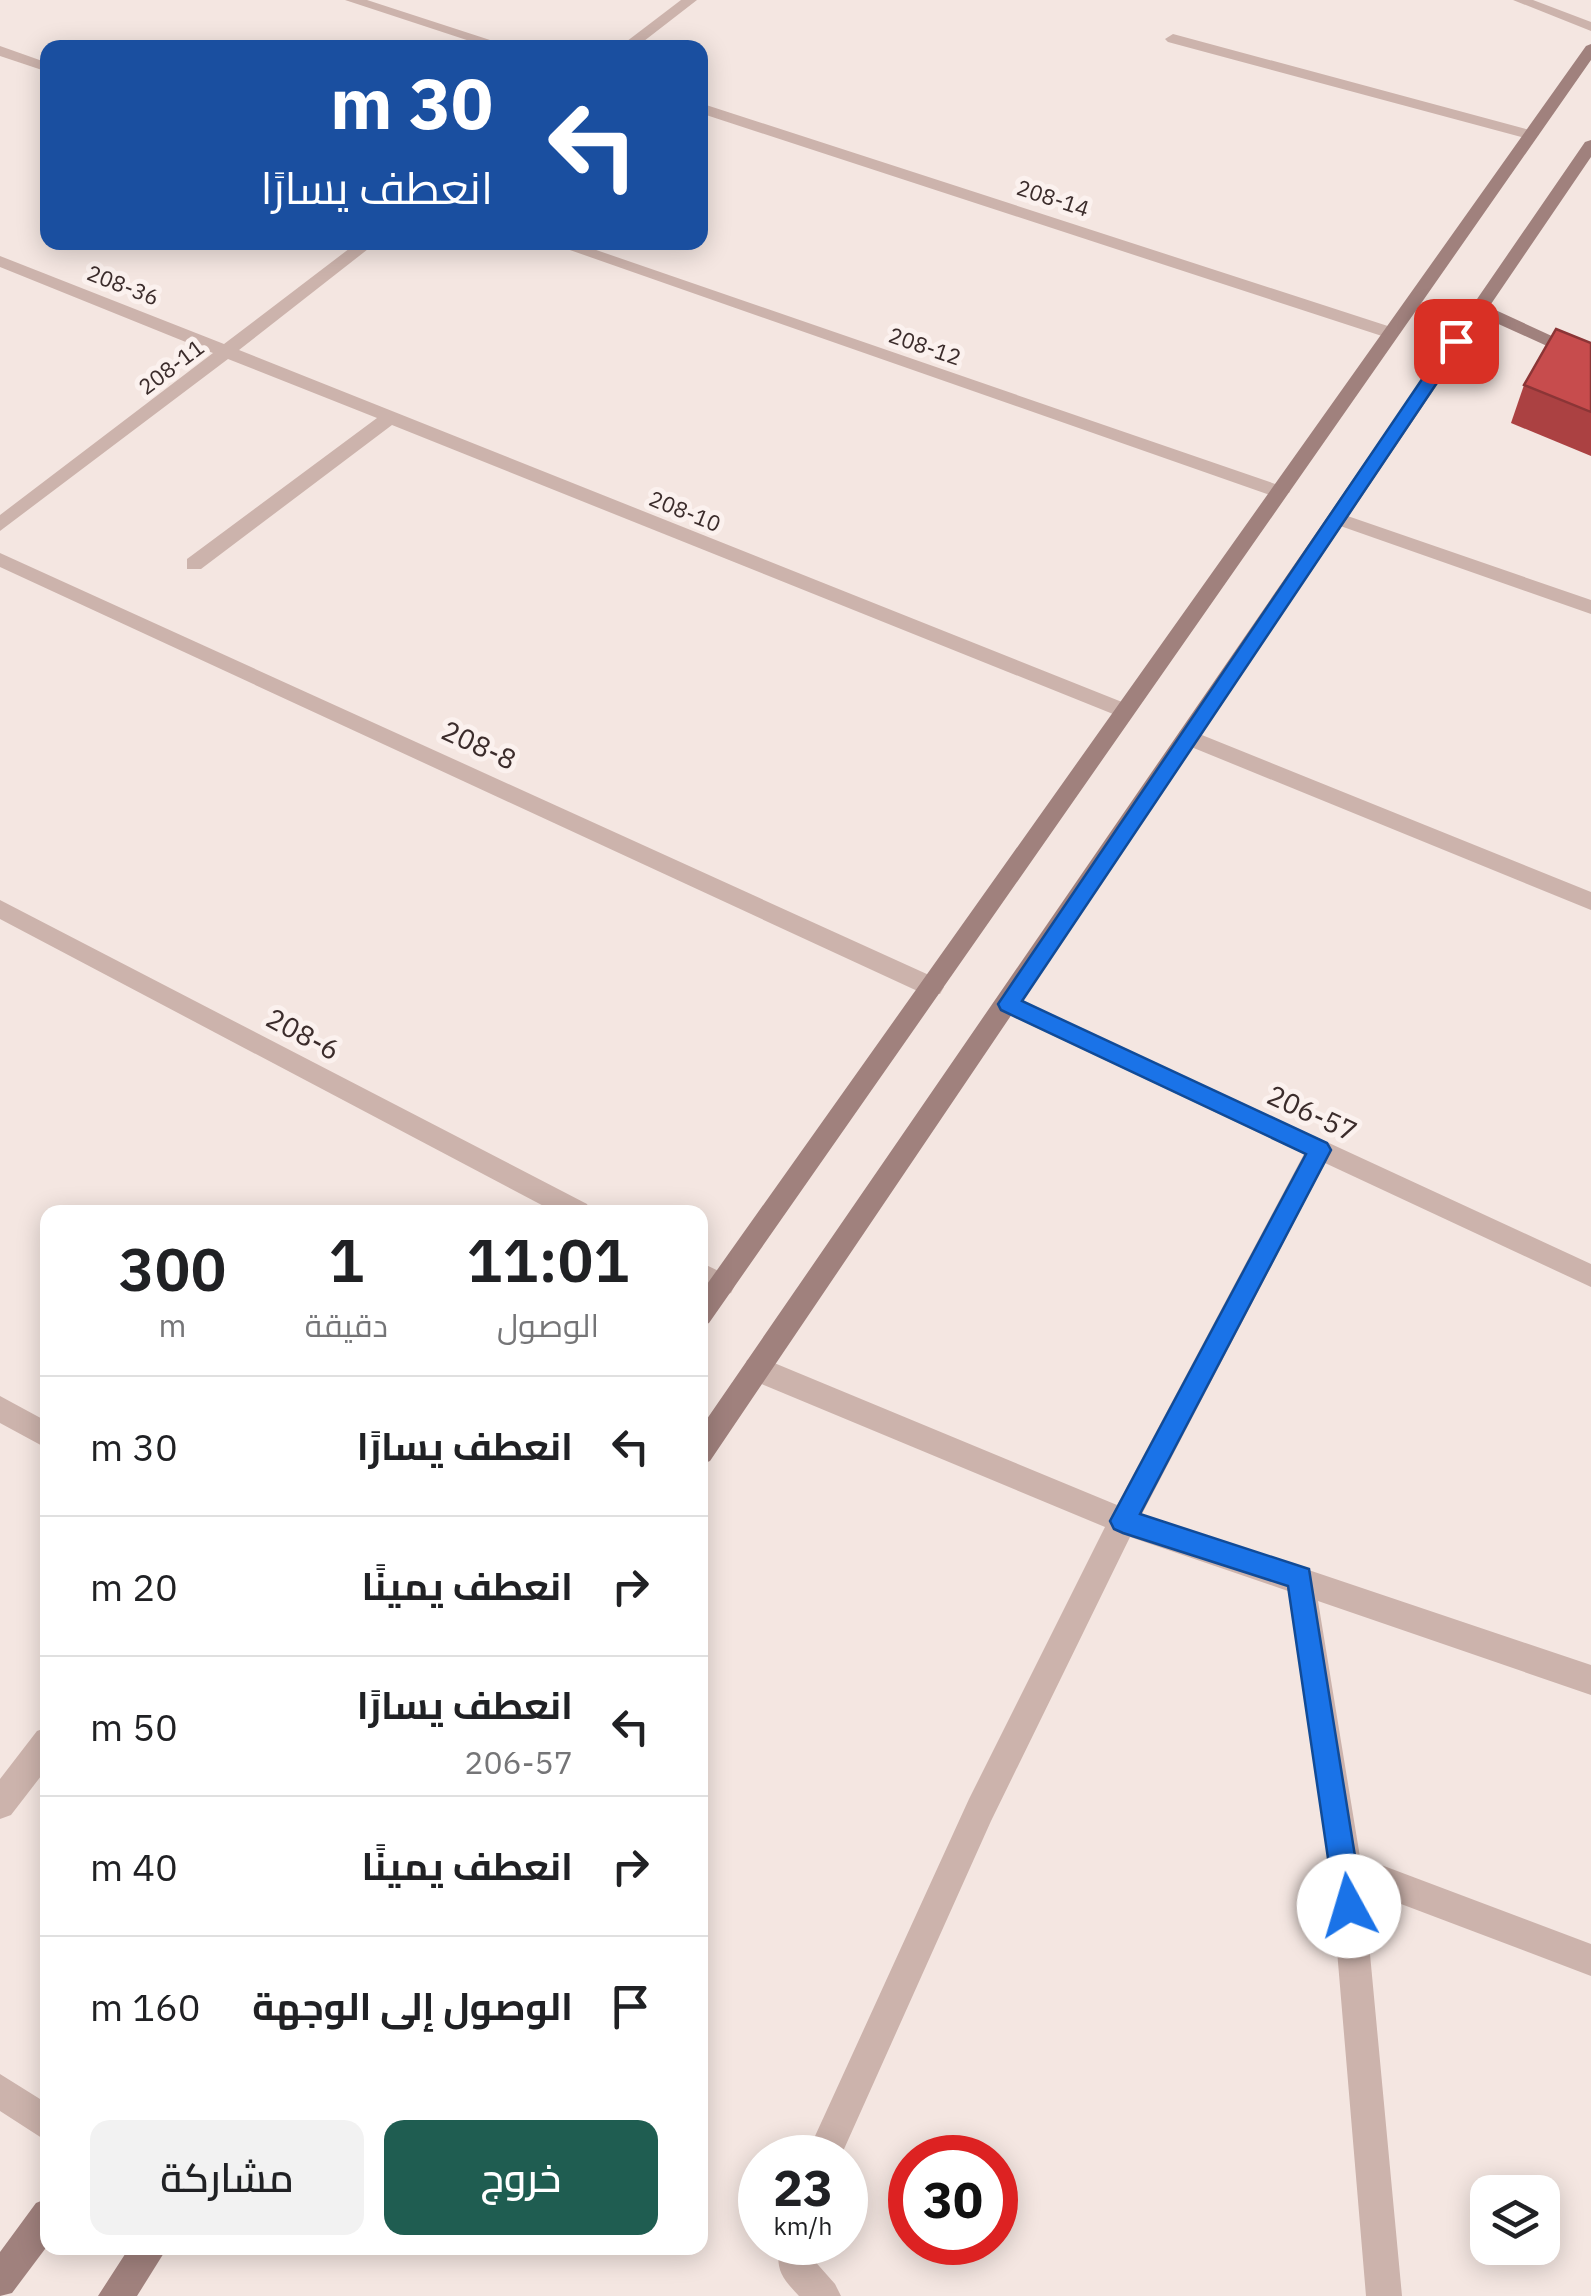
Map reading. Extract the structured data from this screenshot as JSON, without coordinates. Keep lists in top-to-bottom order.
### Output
{
  "streets": {
    "street": [
      "208-14",
      "208-36",
      "208-12",
      "208-11",
      "208-10",
      "208-8",
      "208-6",
      "206-57"
    ]
  },
  "crossings": [
    ["208-36", "208-11"],
    ["208-36", "208-10"],
    ["208-11", "208-10"]
  ],
  "page": {
    "turn": ["30 m", "انعطف يسارًا"],
    "eta": [
      "11:01",
      "الوصول",
      "1",
      "دقيقة",
      "300",
      "m"
    ],
    "list": [
      {
        "name": "انعطف يسارًا",
        "value": "30 m"
      },
      {
        "name": "انعطف يمينًا",
        "value": "20 m"
      },
      {
        "name": "انعطف يسارًا",
        "note": "206-57",
        "value": "50 m"
      },
      {
        "name": "انعطف يمينًا",
        "value": "40 m"
      },
      {
        "name": "الوصول إلى الوجهة",
        "value": "160 m"
      }
    ],
    "buttons": ["خروج", "مشاركة"],
    "speed": "23 km/h",
    "limit": "30"
  }
}
